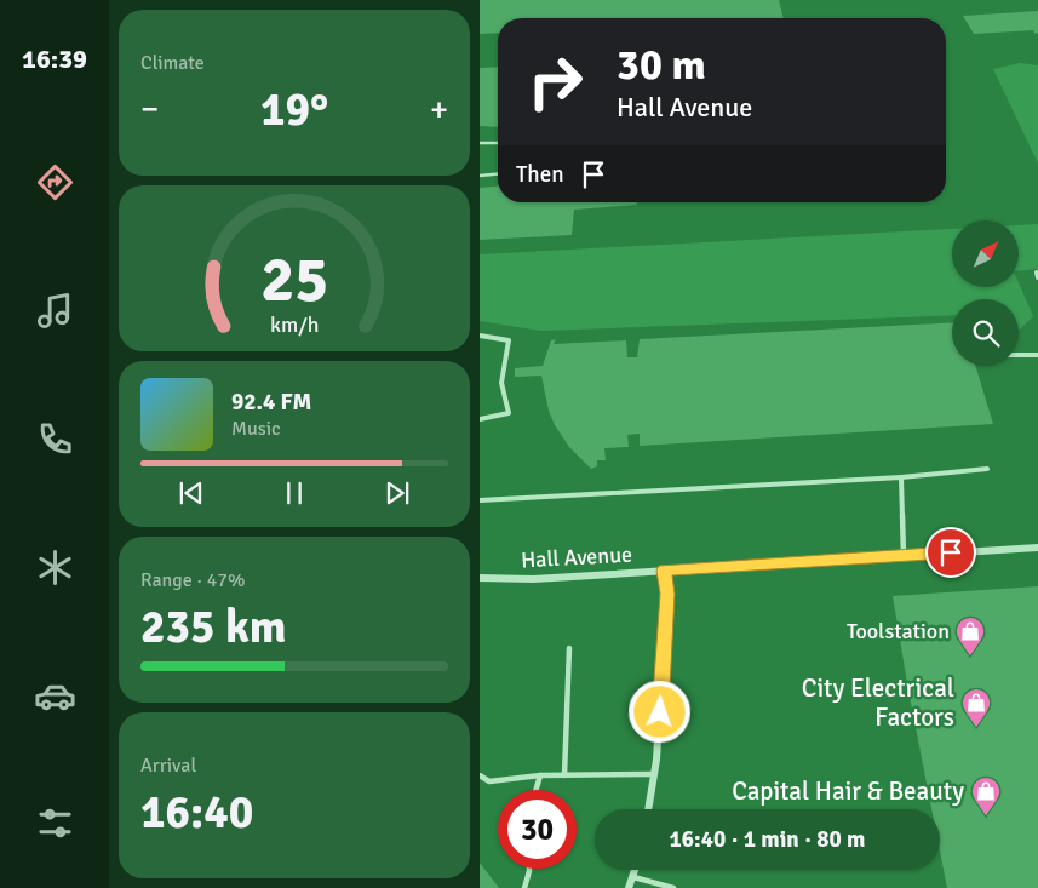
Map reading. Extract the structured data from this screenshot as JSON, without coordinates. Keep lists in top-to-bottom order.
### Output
{
  "streets": {
    "street": ["Hall Avenue"]
  },
  "places": {
    "shop": ["Toolstation", "City Electrical Factors", "Capital Hair & Beauty"]
  },
  "north": "top right",
  "page": {
    "tabs": "16:39",
    "tile": [
      "Climate",
      ["Range · 47%", "235 km"],
      ["Arrival", "16:40"]
    ],
    "turn": ["30 m", "Hall Avenue"],
    "heat": ["−", "19°", "+"],
    "then": "Then",
    "song": ["92.4 FM", "Music"],
    "limit": "30",
    "trip": "16:40 · 1 min · 80 m",
    "gauge": ["25", "km/h"]
  }
}
